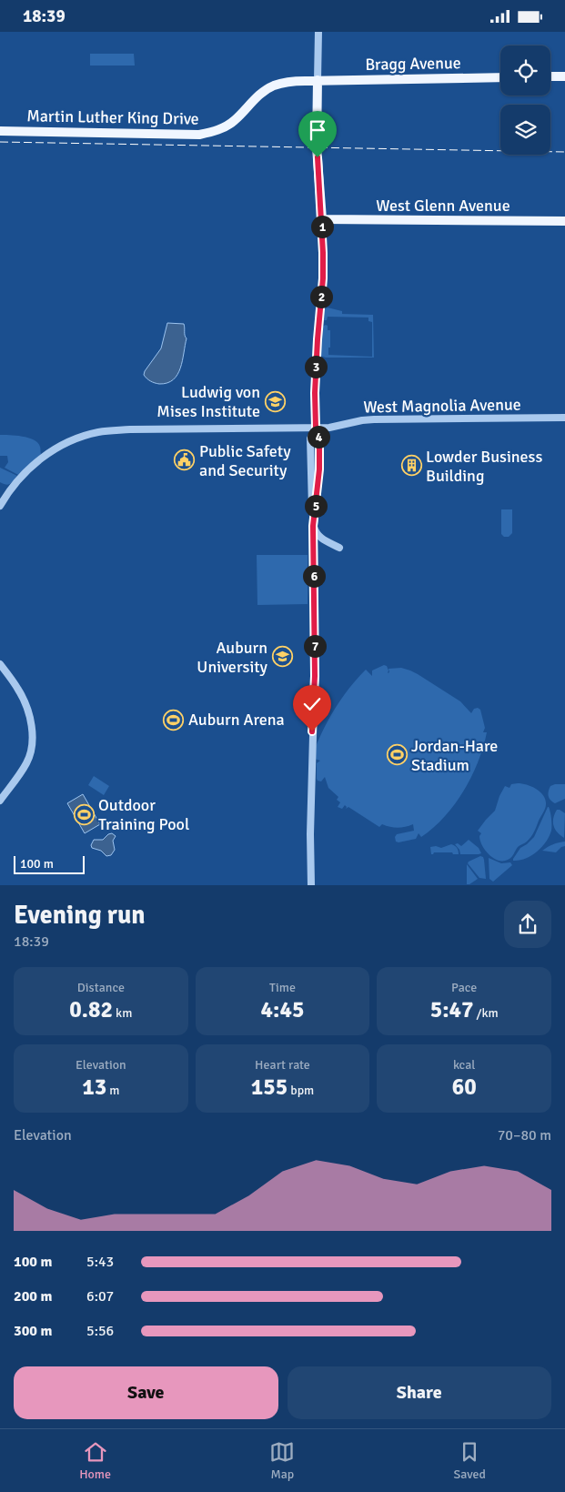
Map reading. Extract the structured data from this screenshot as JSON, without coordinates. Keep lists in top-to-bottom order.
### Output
{
  "streets": {
    "main road": ["Bragg Avenue", "Martin Luther King Drive", "West Glenn Avenue"],
    "street": ["West Magnolia Avenue"]
  },
  "crossings": [
    ["Bragg Avenue", "Martin Luther King Drive"]
  ],
  "places": {
    "school or university": ["Ludwig von Mises Institute", "Auburn University"],
    "public building": ["Public Safety and Security"],
    "building": ["Lowder Business Building"],
    "sports": ["Auburn Arena", "Jordan-Hare Stadium", "Outdoor Training Pool"]
  },
  "scale_bar": "100 m",
  "page": {
    "status": "18:39",
    "pins": [
      "1",
      "2",
      "3",
      "4",
      "5",
      "6",
      "7"
    ],
    "scale": "100 m",
    "heading": ["Evening run", "18:39"],
    "stats": [
      ["Distance", "0.82 km"],
      ["Time", "4:45"],
      ["Pace", "5:47 /km"],
      ["Elevation", "13 m"],
      ["Heart rate", "155 bpm"],
      ["kcal", "60"]
    ],
    "chart": ["Elevation", "70–80 m"],
    "list": [
      {
        "name": "100 m",
        "note": "5:43"
      },
      {
        "name": "200 m",
        "note": "6:07"
      },
      {
        "name": "300 m",
        "note": "5:56"
      }
    ],
    "buttons": ["Save", "Share"],
    "tabs": ["Home", "Map", "Saved"]
  }
}
